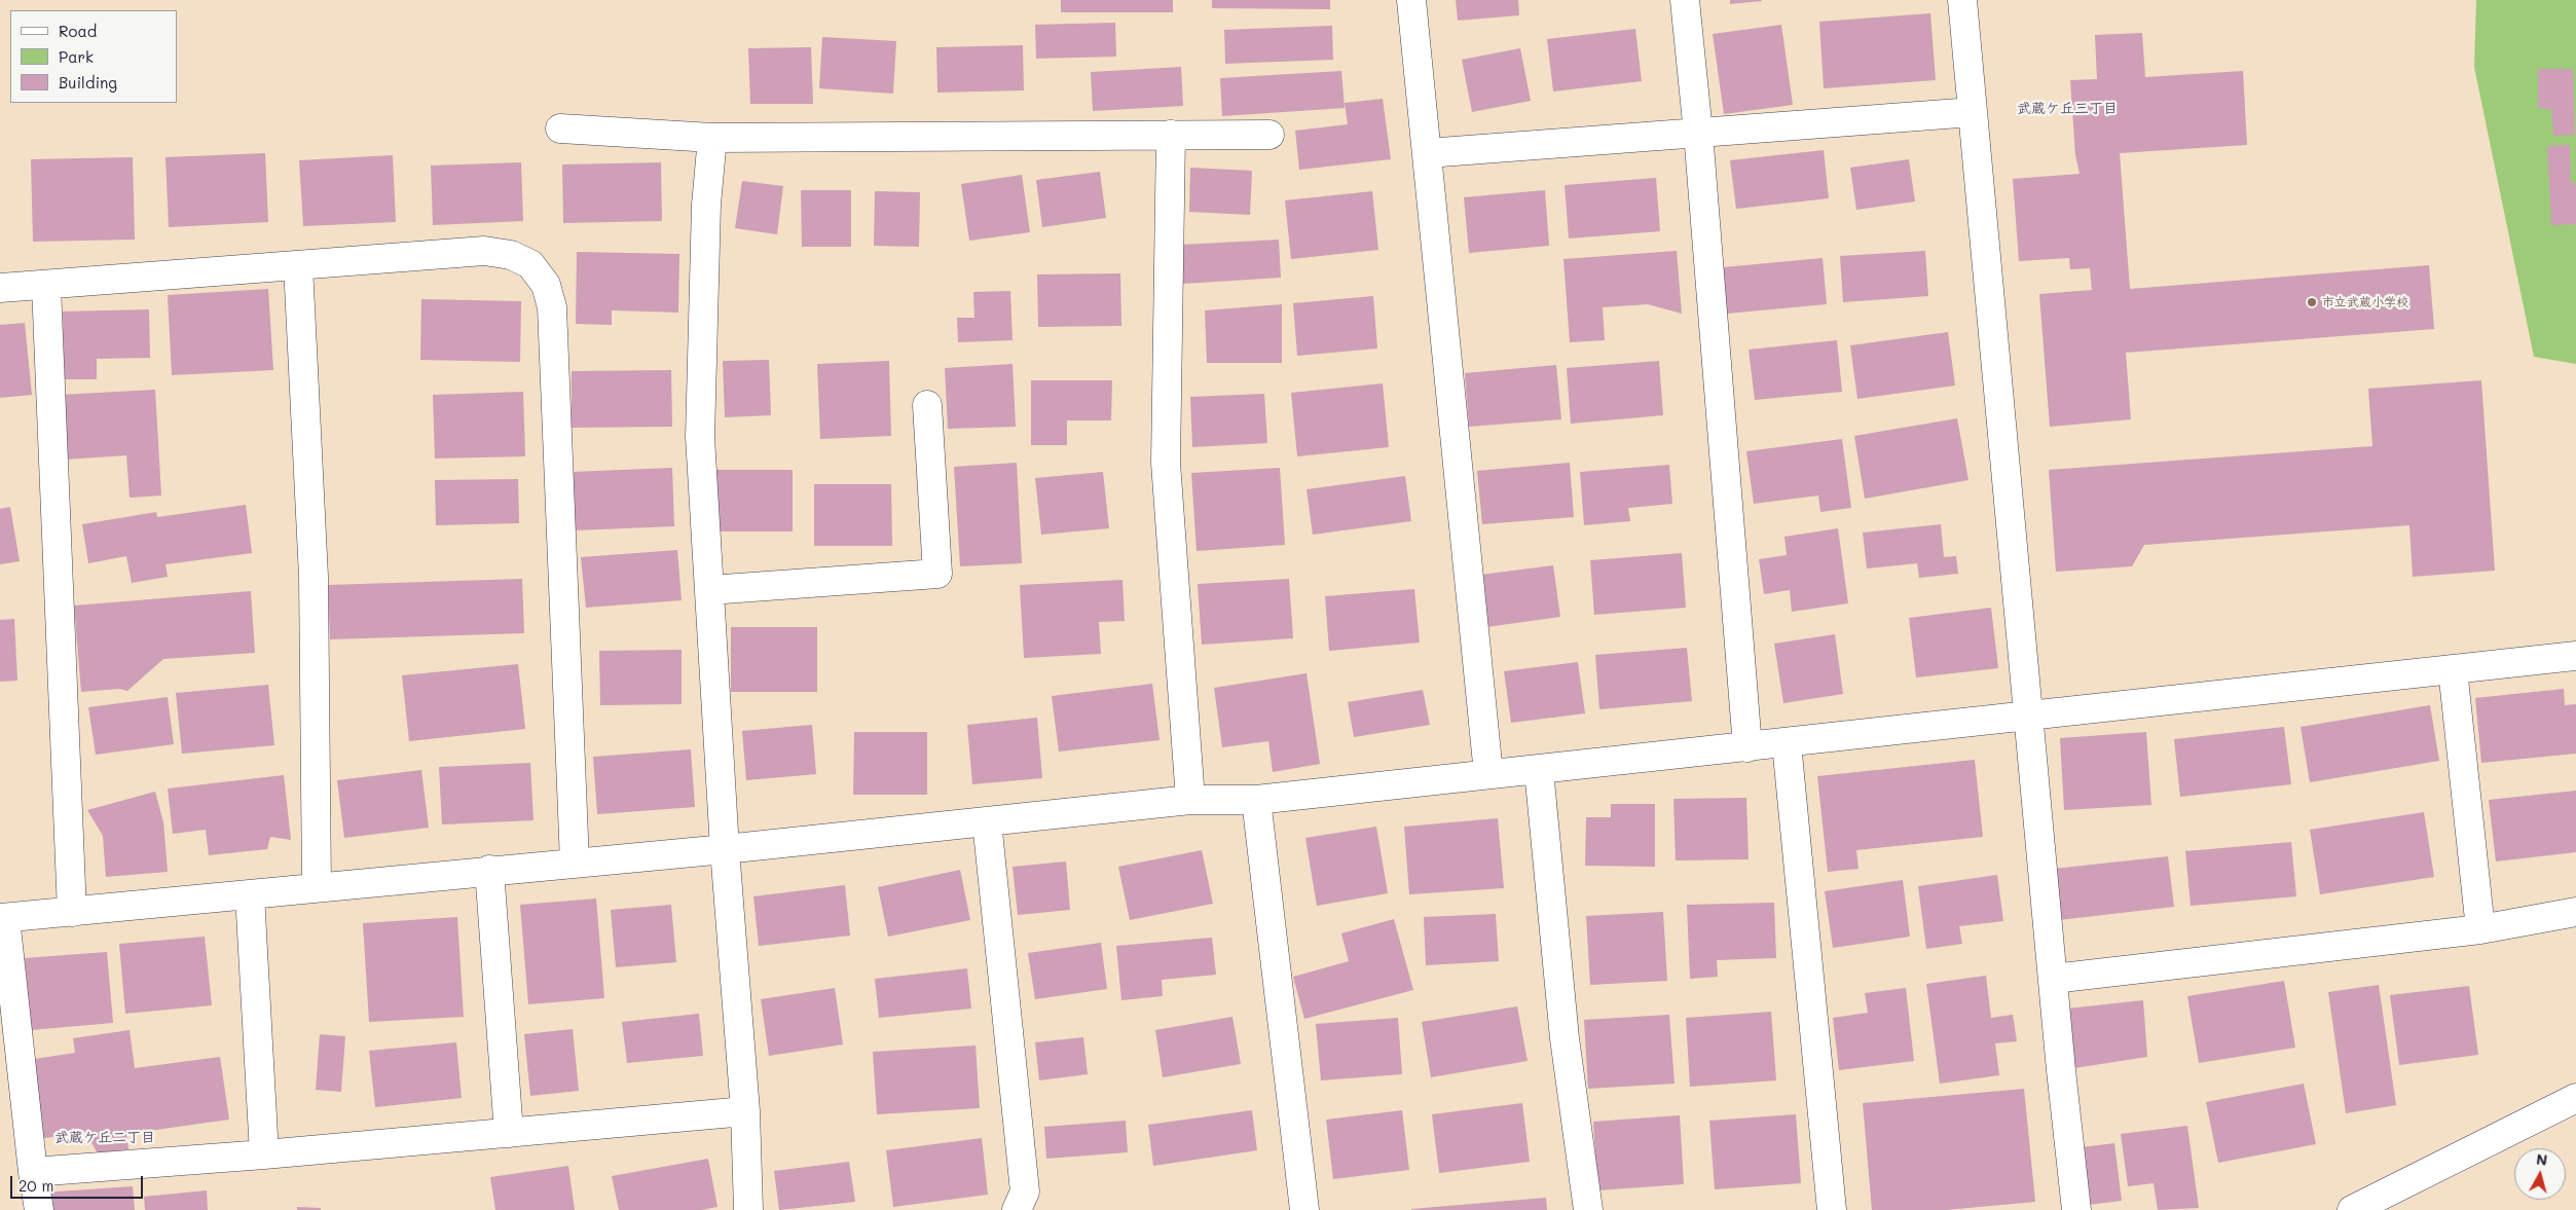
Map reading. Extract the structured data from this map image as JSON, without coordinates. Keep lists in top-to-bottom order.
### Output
{
  "districts": ["武蔵ケ丘三丁目", "武蔵ケ丘二丁目"],
  "places": ["市立武蔵小学校"],
  "legend": ["Road", "Park", "Building"],
  "scale_bar": "20 m",
  "north": "top"
}
